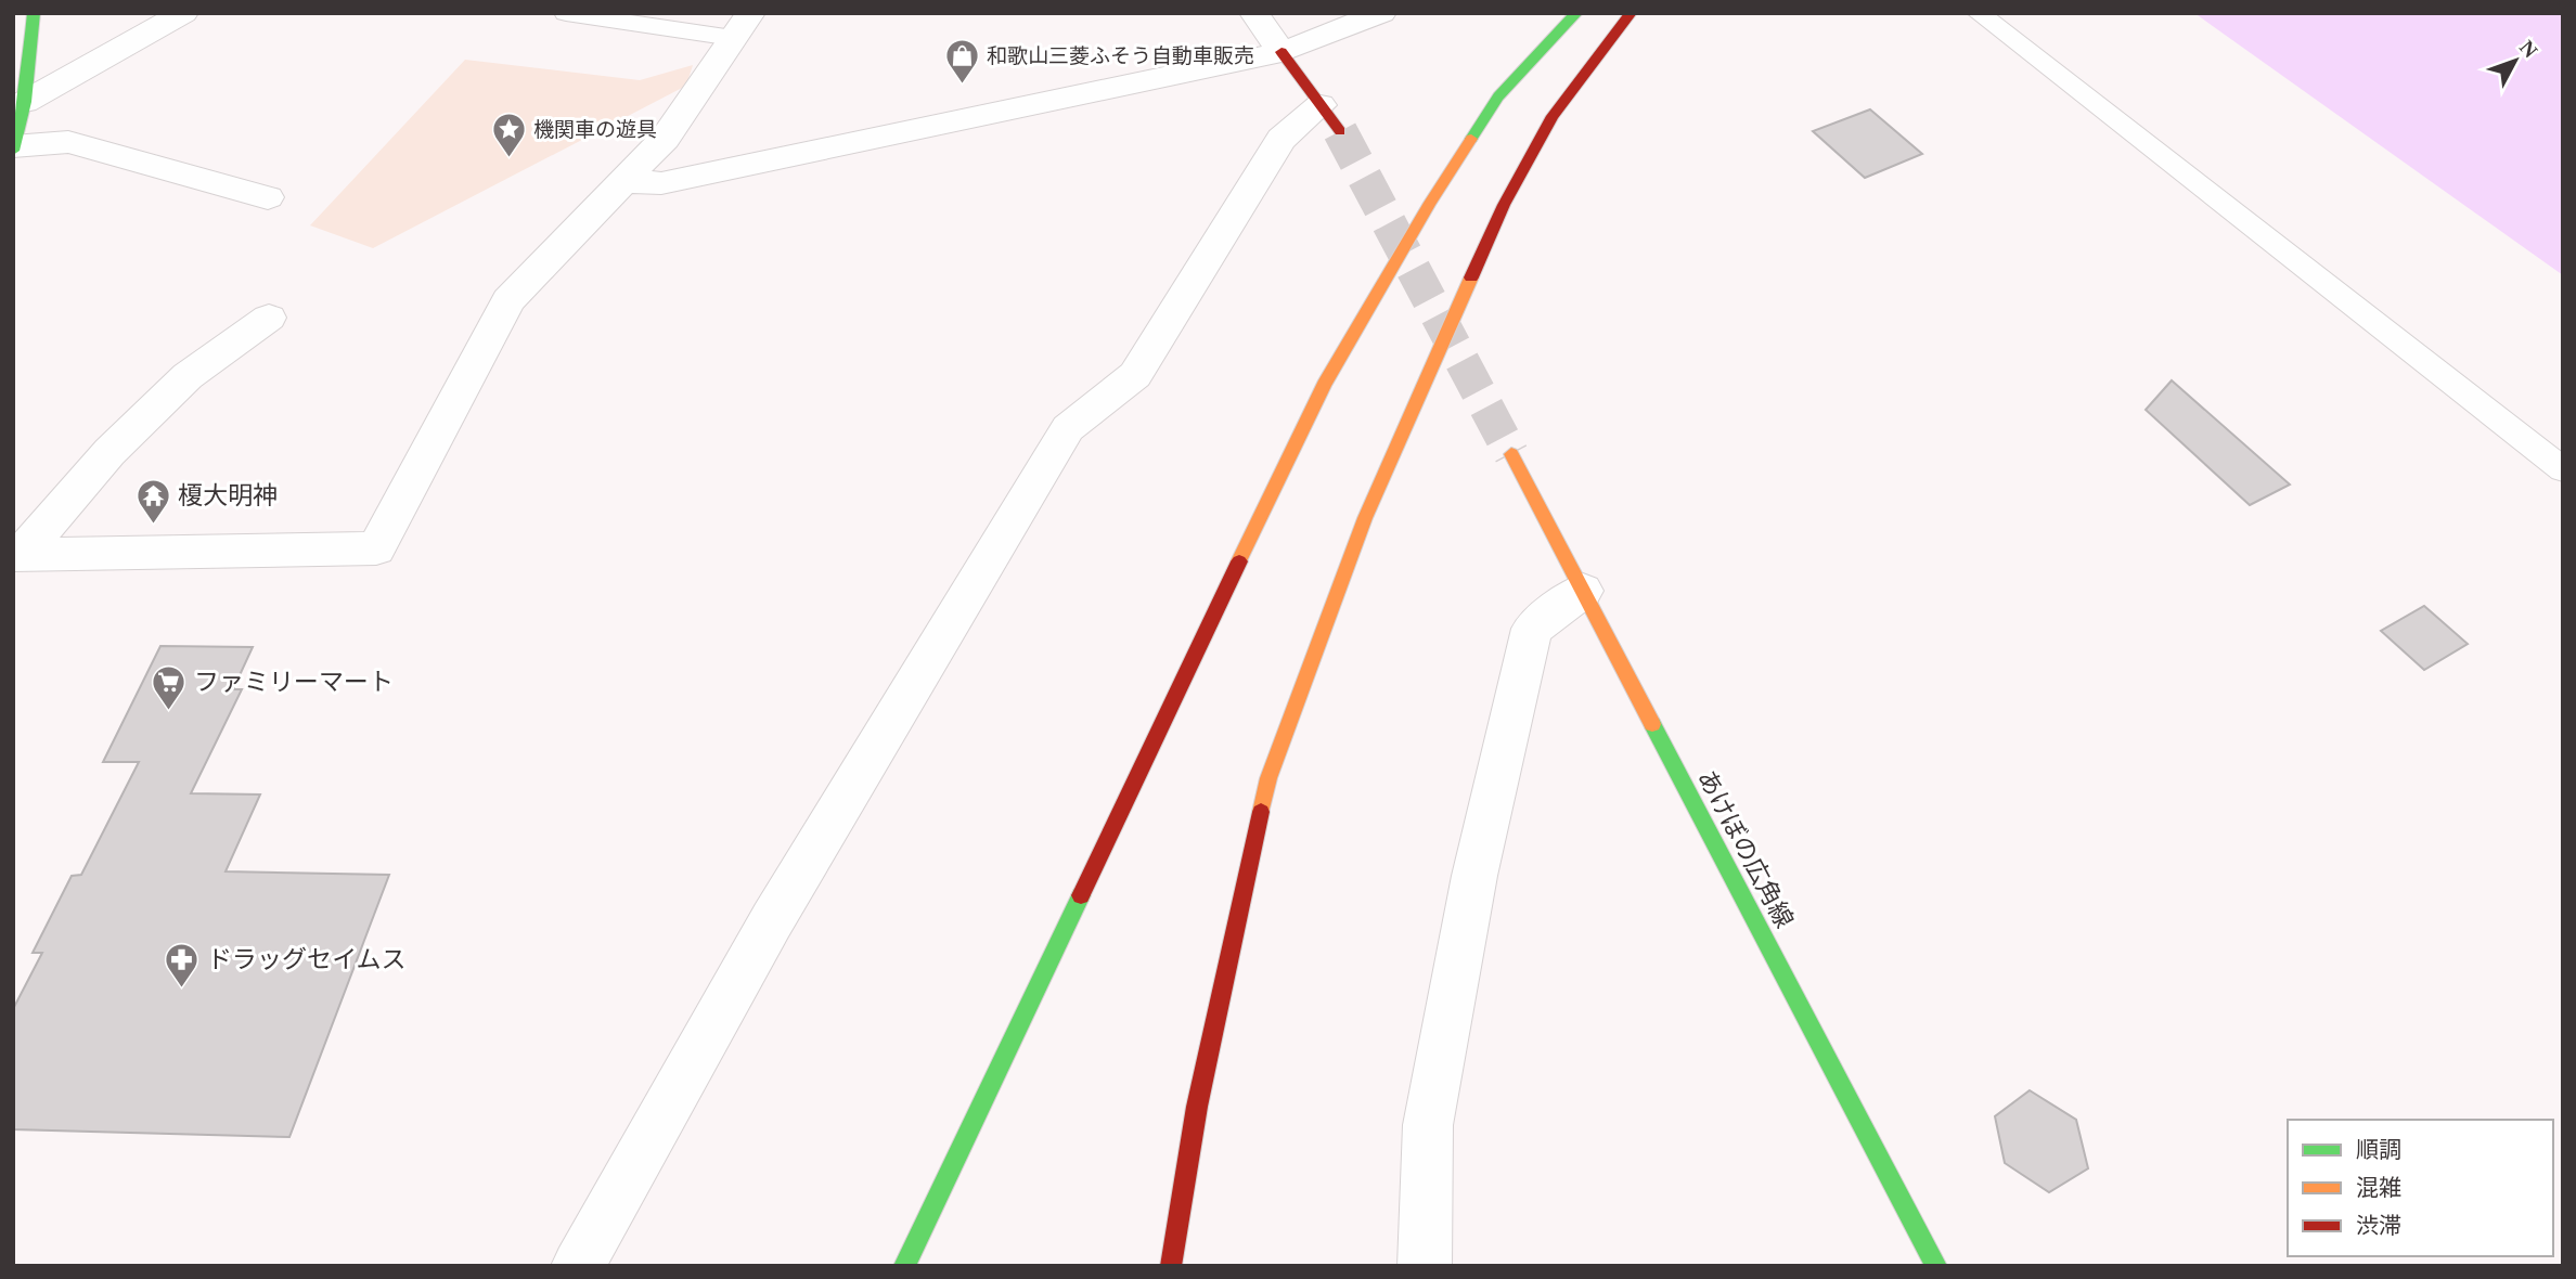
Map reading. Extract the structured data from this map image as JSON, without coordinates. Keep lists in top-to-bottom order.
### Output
{
  "streets": {
    "main road": ["あけぼの広角線"]
  },
  "places": {
    "shop": ["和歌山三菱ふそう自動車販売"],
    "place": ["機関車の遊具"],
    "temple": ["榎大明神"],
    "supermarket": ["ファミリーマート"],
    "pharmacy": ["ドラッグセイムス"]
  },
  "legend": ["順調", "混雑", "渋滞"],
  "north": "top right"
}
